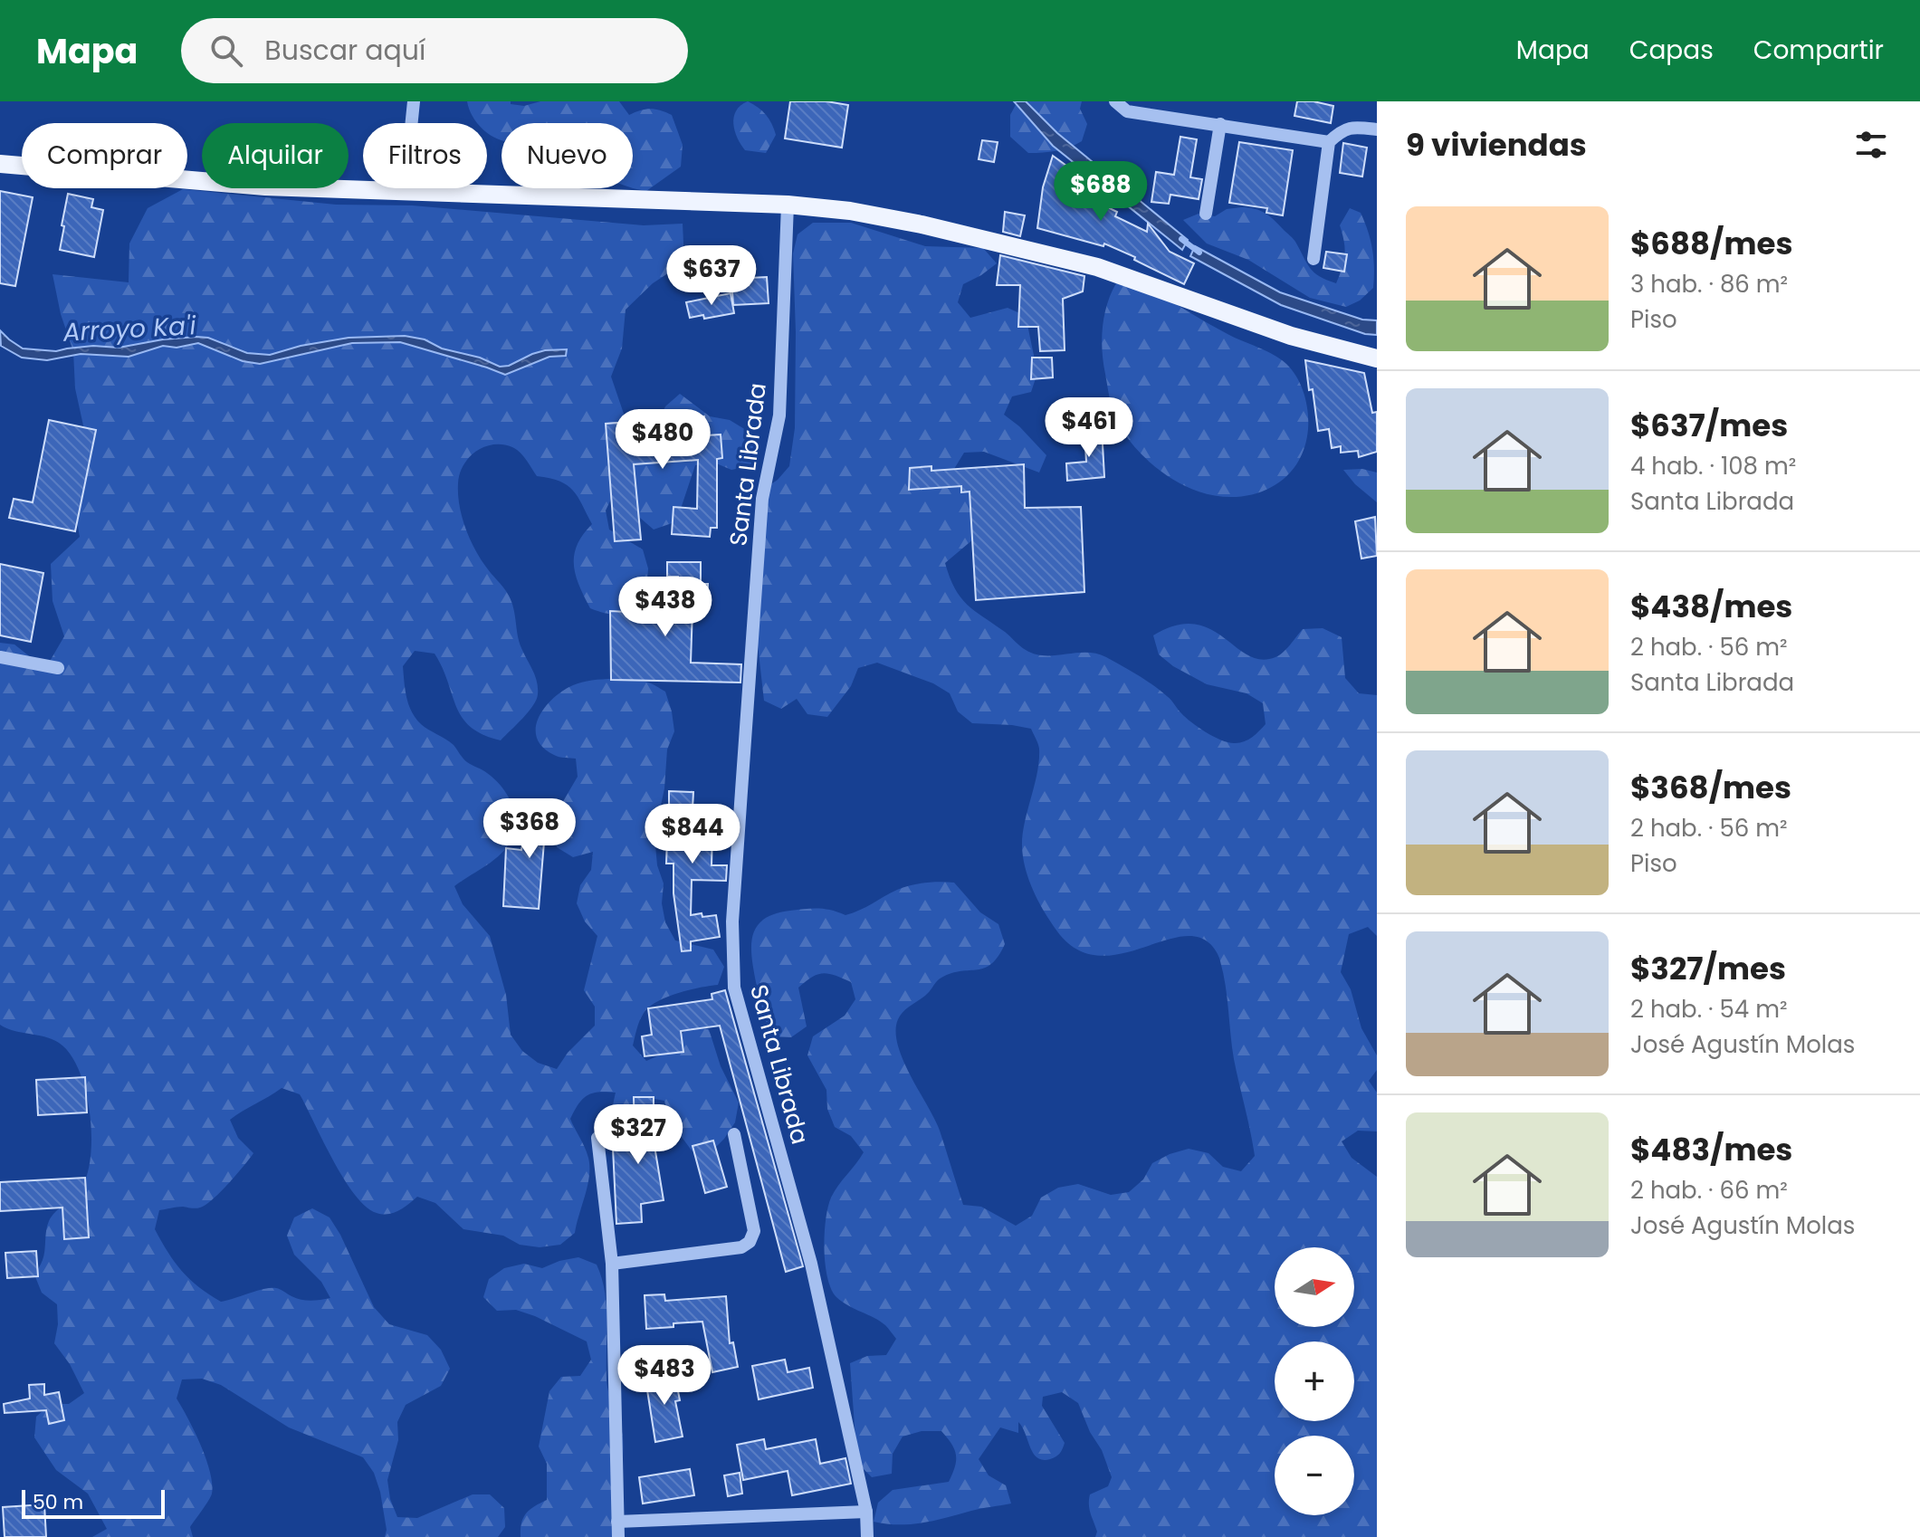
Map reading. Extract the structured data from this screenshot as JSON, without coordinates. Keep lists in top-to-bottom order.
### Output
{
  "streets": {
    "street": ["Santa Librada"]
  },
  "water": ["Arroyo Ka'i"],
  "scale_bar": "50 m",
  "north": "right",
  "page": {
    "header": "Mapa",
    "search": "Buscar aquí",
    "nav": ["Mapa", "Capas", "Compartir"],
    "heading": "9 viviendas",
    "chip": [
      "Comprar",
      "Alquilar",
      "Filtros",
      "Nuevo"
    ],
    "price": [
      "$688",
      "$637",
      "$461",
      "$480",
      "$438",
      "$368",
      "$844",
      "$327",
      "$483"
    ],
    "list": [
      {
        "name": "$688/mes",
        "note": "3 hab. · 86 m² · Piso"
      },
      {
        "name": "$637/mes",
        "note": "4 hab. · 108 m² · Santa Librada"
      },
      {
        "name": "$438/mes",
        "note": "2 hab. · 56 m² · Santa Librada"
      },
      {
        "name": "$368/mes",
        "note": "2 hab. · 56 m² · Piso"
      },
      {
        "name": "$327/mes",
        "note": "2 hab. · 54 m² · José Agustín Molas"
      },
      {
        "name": "$483/mes",
        "note": "2 hab. · 66 m² · José Agustín Molas"
      }
    ],
    "map_buttons": ["+", "−"],
    "scale": "50 m"
  }
}
